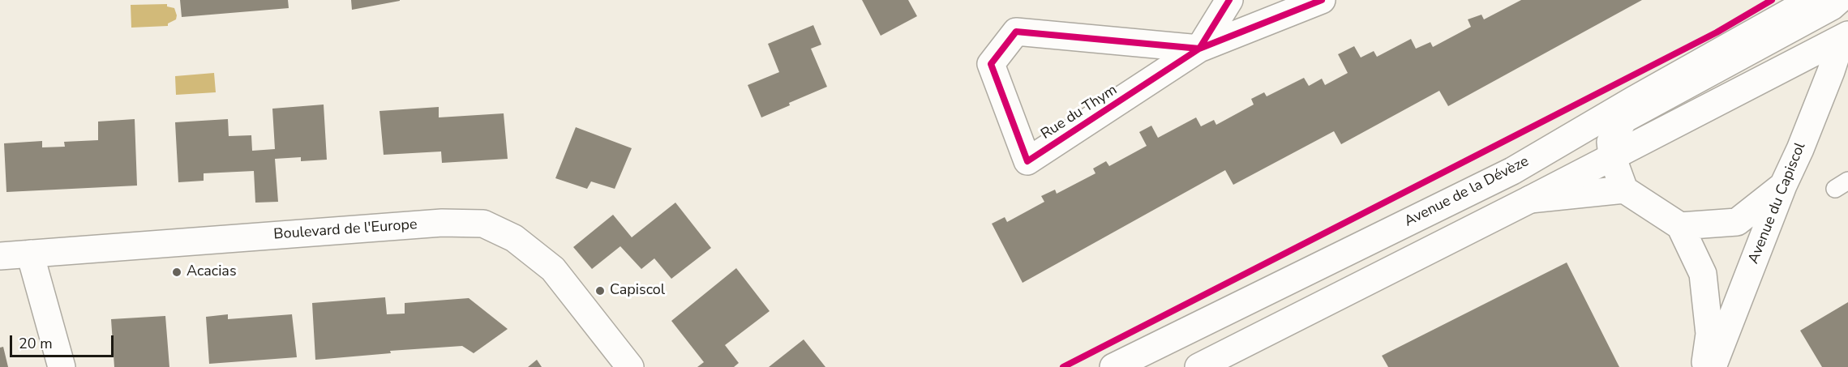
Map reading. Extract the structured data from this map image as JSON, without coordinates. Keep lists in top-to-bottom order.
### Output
{
  "streets": {
    "street": [
      "Rue du Thym",
      "Avenue de la Dévèze",
      "Avenue du Capiscol",
      "Boulevard de l'Europe"
    ]
  },
  "places": ["Acacias", "Capiscol"],
  "scale_bar": "20 m"
}
